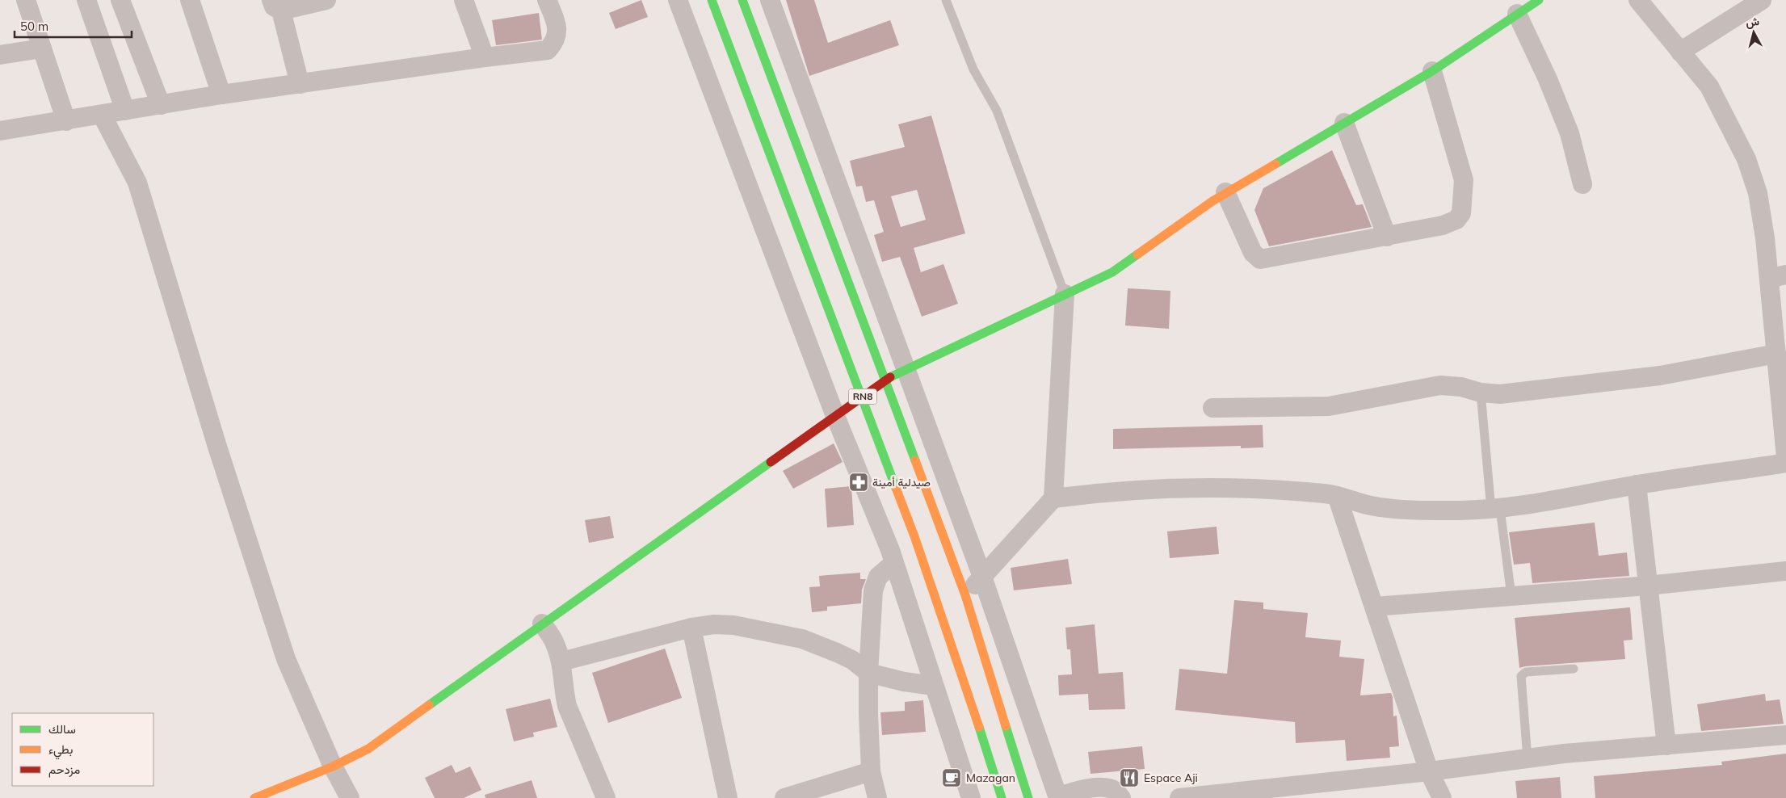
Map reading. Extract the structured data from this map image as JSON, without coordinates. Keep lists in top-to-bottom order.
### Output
{
  "streets": {
    "main road": ["RN8"]
  },
  "places": {
    "pharmacy": ["صيدلية أمينة"],
    "cafe": ["Mazagan"],
    "restaurant": ["Espace Aji"]
  },
  "legend": ["سالك", "بطيء", "مزدحم"],
  "scale_bar": "50 m",
  "north": "top"
}
